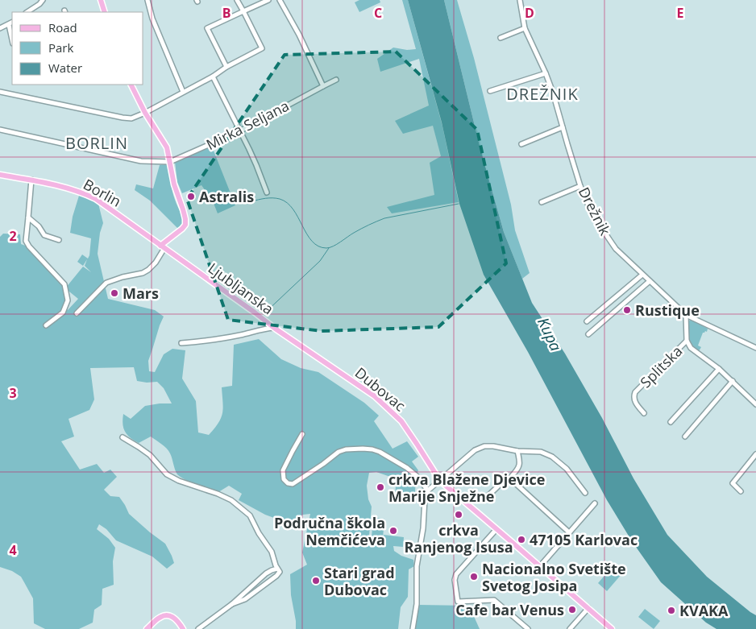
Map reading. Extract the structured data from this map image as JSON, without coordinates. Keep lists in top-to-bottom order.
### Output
{
  "streets": {
    "main road": ["Borlin", "Ljubljanska", "Dubovac"],
    "street": ["Mirka Seljana", "Drežnik", "Splitska"]
  },
  "crossings": [
    ["Borlin", "Ljubljanska"],
    ["Drežnik", "Splitska"],
    ["Ljubljanska", "Dubovac"]
  ],
  "districts": ["DREŽNIK", "BORLIN"],
  "water": ["Kupa"],
  "places": [
    "Astralis",
    "Mars",
    "Rustique",
    "crkva Blažene Djevice Marije Snježne",
    "crkva Ranjenog Isusa",
    "Područna škola Nemčićeva",
    "47105 Karlovac",
    "Nacionalno Svetište Svetog Josipa",
    "Stari grad Dubovac",
    "Cafe bar Venus",
    "KVAKA"
  ],
  "legend": ["Road", "Park", "Water"],
  "grid": {
    "columns": [
      "B",
      "C",
      "D",
      "E"
    ],
    "rows": ["2", "3", "4"]
  }
}
